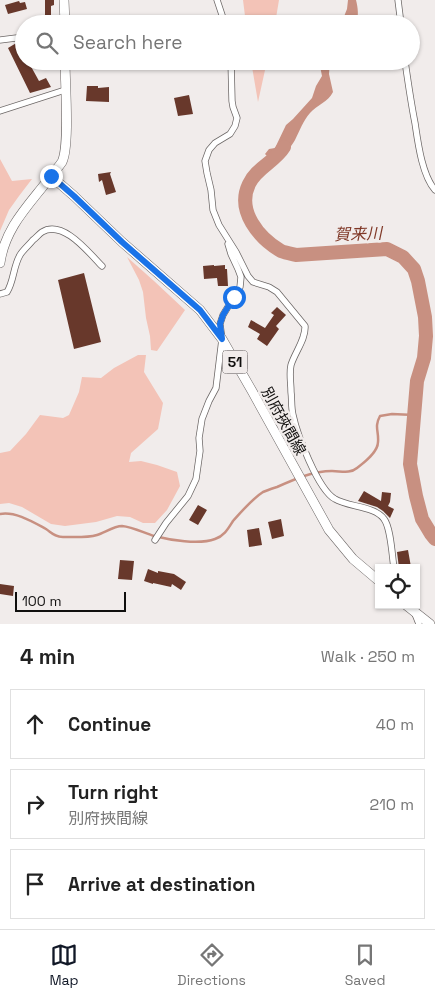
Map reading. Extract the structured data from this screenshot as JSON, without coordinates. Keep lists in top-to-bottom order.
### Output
{
  "streets": {
    "main road": ["51", "別府挾間線"]
  },
  "water": ["賀来川"],
  "scale_bar": "100 m",
  "page": {
    "search": "Search here",
    "scale": "100 m",
    "heading": ["4 min", "Walk · 250 m"],
    "list": [
      ["Continue", "40 m"],
      ["Turn right", "別府挾間線", "210 m"],
      "Arrive at destination"
    ],
    "nav": ["Map", "Directions", "Saved"]
  }
}
